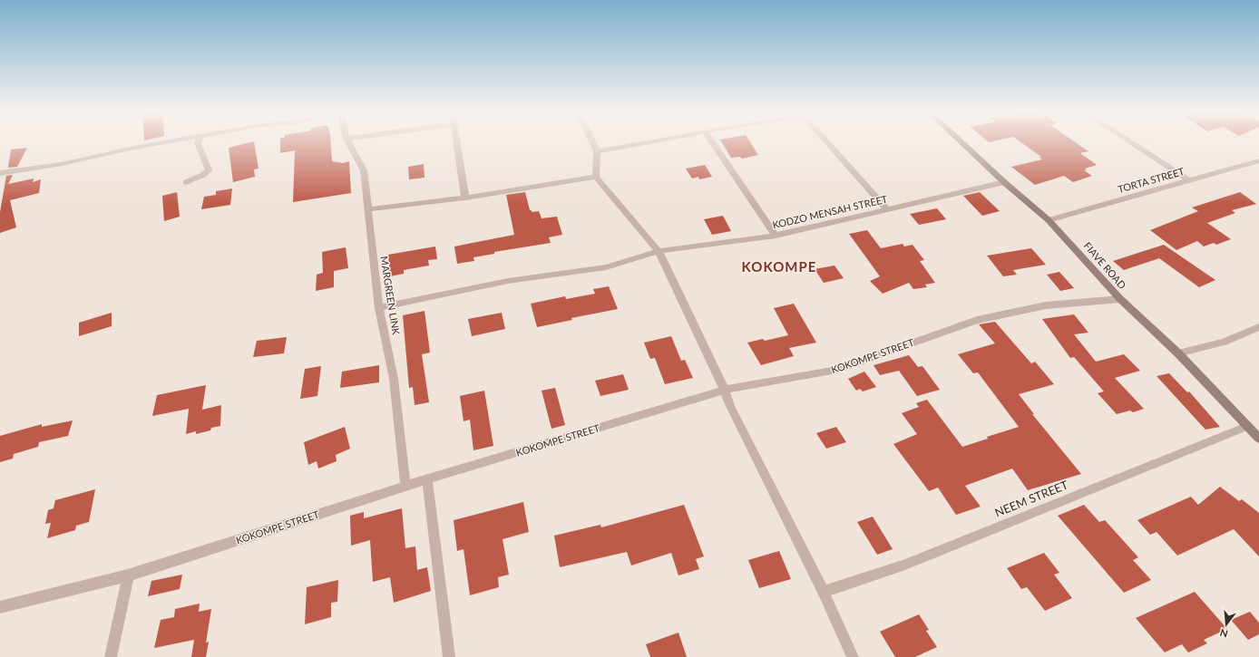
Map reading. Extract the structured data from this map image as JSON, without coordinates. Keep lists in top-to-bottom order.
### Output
{
  "streets": {
    "street": [
      "TORTA STREET",
      "KODZO MENSAH STREET",
      "FIAVE ROAD",
      "MARGREEN LINK",
      "KOKOMPE STREET",
      "NEEM STREET"
    ]
  },
  "crossings": [
    ["TORTA STREET", "FIAVE ROAD"],
    ["KODZO MENSAH STREET", "FIAVE ROAD"],
    ["KODZO MENSAH STREET", "MARGREEN LINK"],
    ["FIAVE ROAD", "KOKOMPE STREET"],
    ["FIAVE ROAD", "NEEM STREET"],
    ["MARGREEN LINK", "KOKOMPE STREET"]
  ],
  "districts": ["KOKOMPE"],
  "north": "bottom"
}
